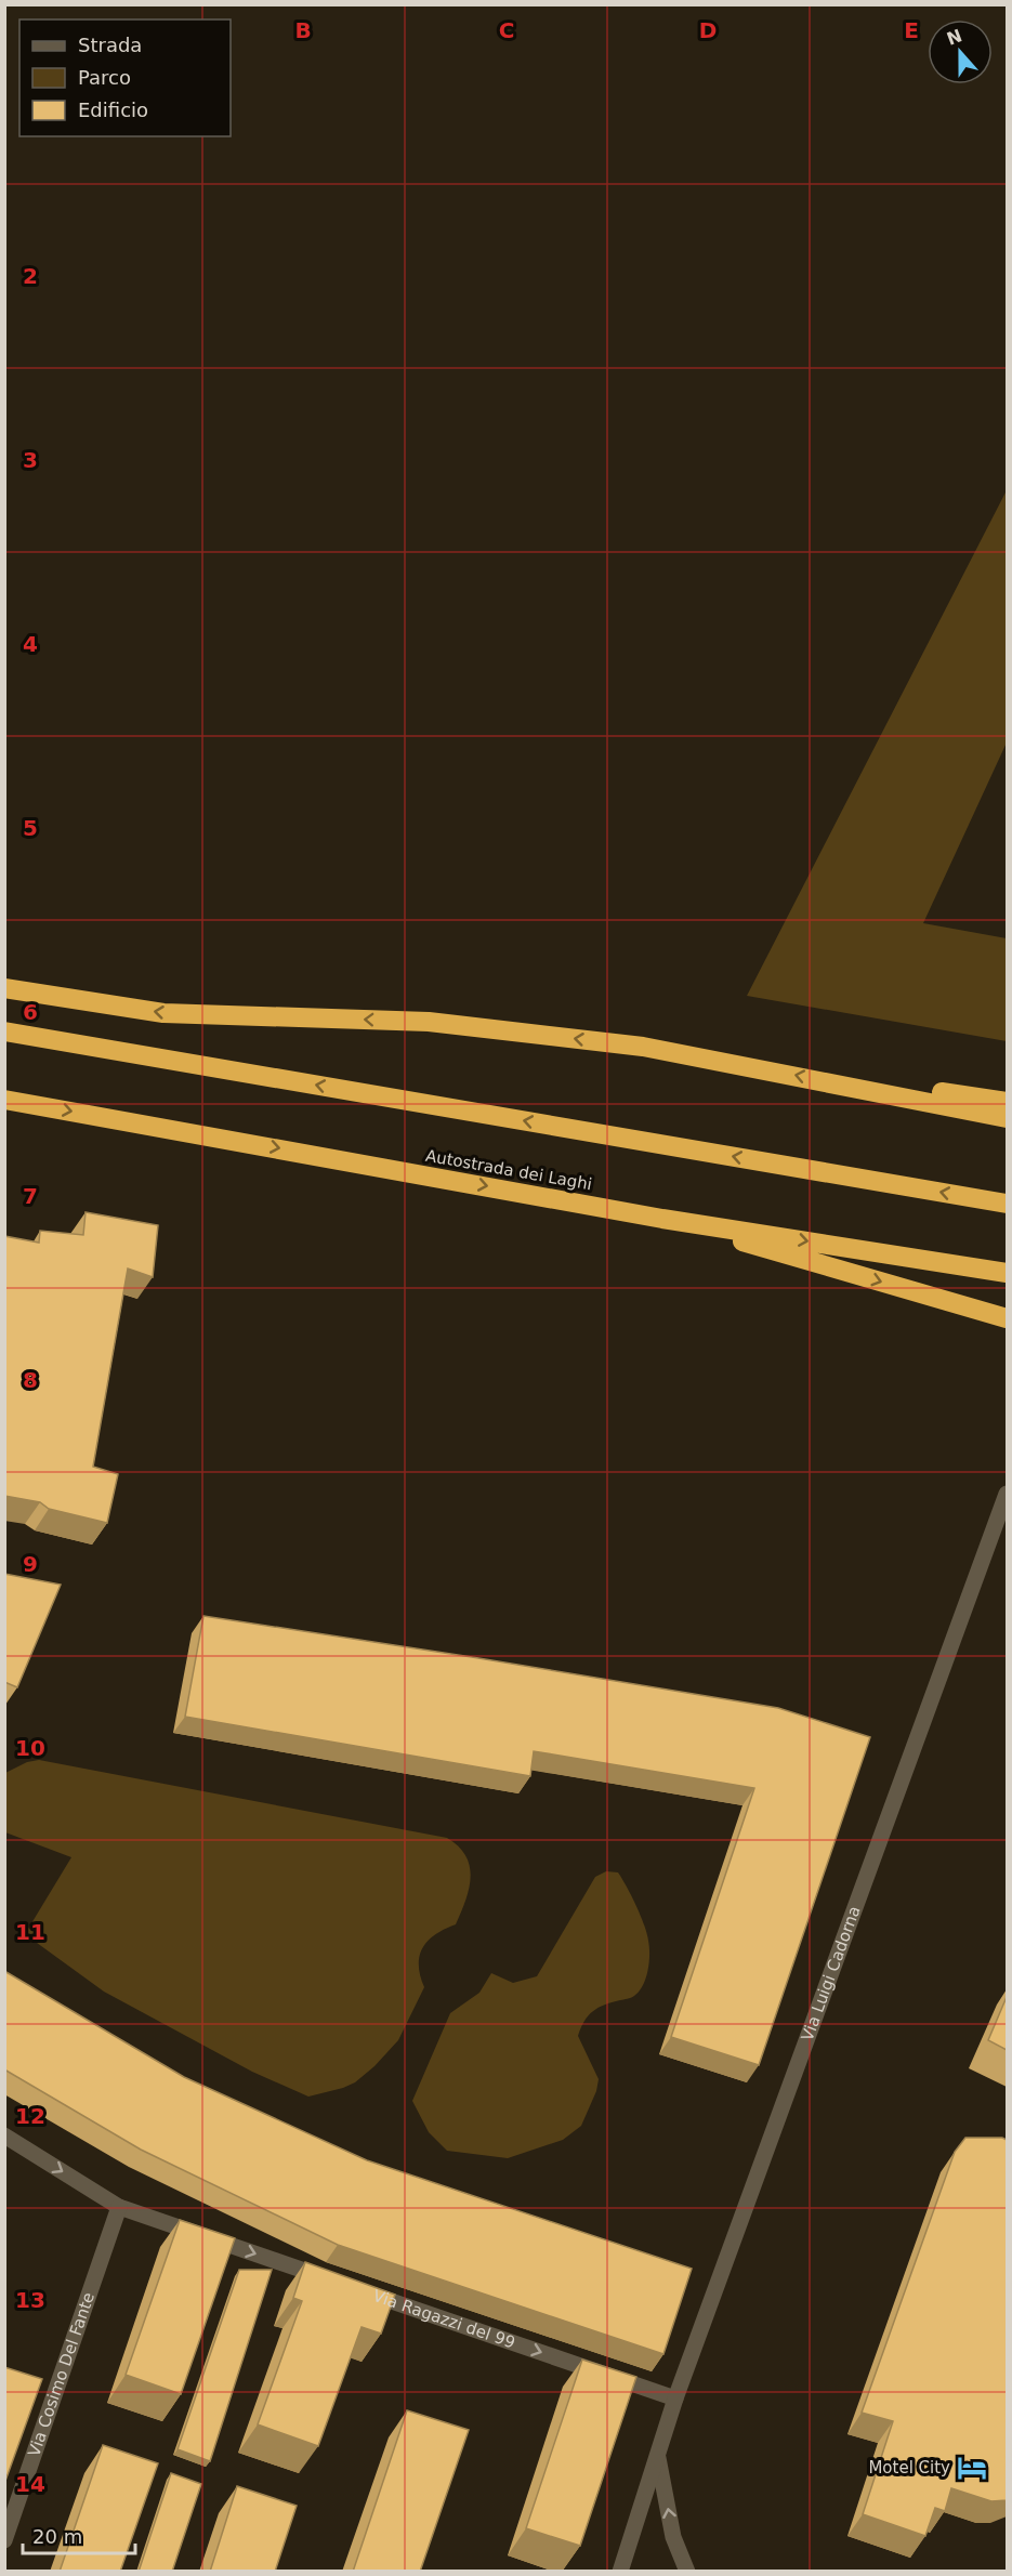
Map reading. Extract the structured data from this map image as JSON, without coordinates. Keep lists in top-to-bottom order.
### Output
{
  "streets": {
    "highway": ["Autostrada dei Laghi"],
    "street": ["Via Luigi Cadorna", "Via Ragazzi del 99", "Via Cosimo Del Fante"]
  },
  "crossings": [
    ["Via Luigi Cadorna", "Via Ragazzi del 99"]
  ],
  "one_way": ["Via Ragazzi del 99"],
  "places": {
    "hotel": ["Motel City"]
  },
  "legend": ["Strada", "Parco", "Edificio"],
  "scale_bar": "20 m",
  "north": "top",
  "grid": {
    "columns": [
      "B",
      "C",
      "D",
      "E"
    ],
    "rows": [
      "2",
      "3",
      "4",
      "5",
      "6",
      "7",
      "8",
      "9",
      "10",
      "11",
      "12",
      "13",
      "14"
    ]
  }
}
